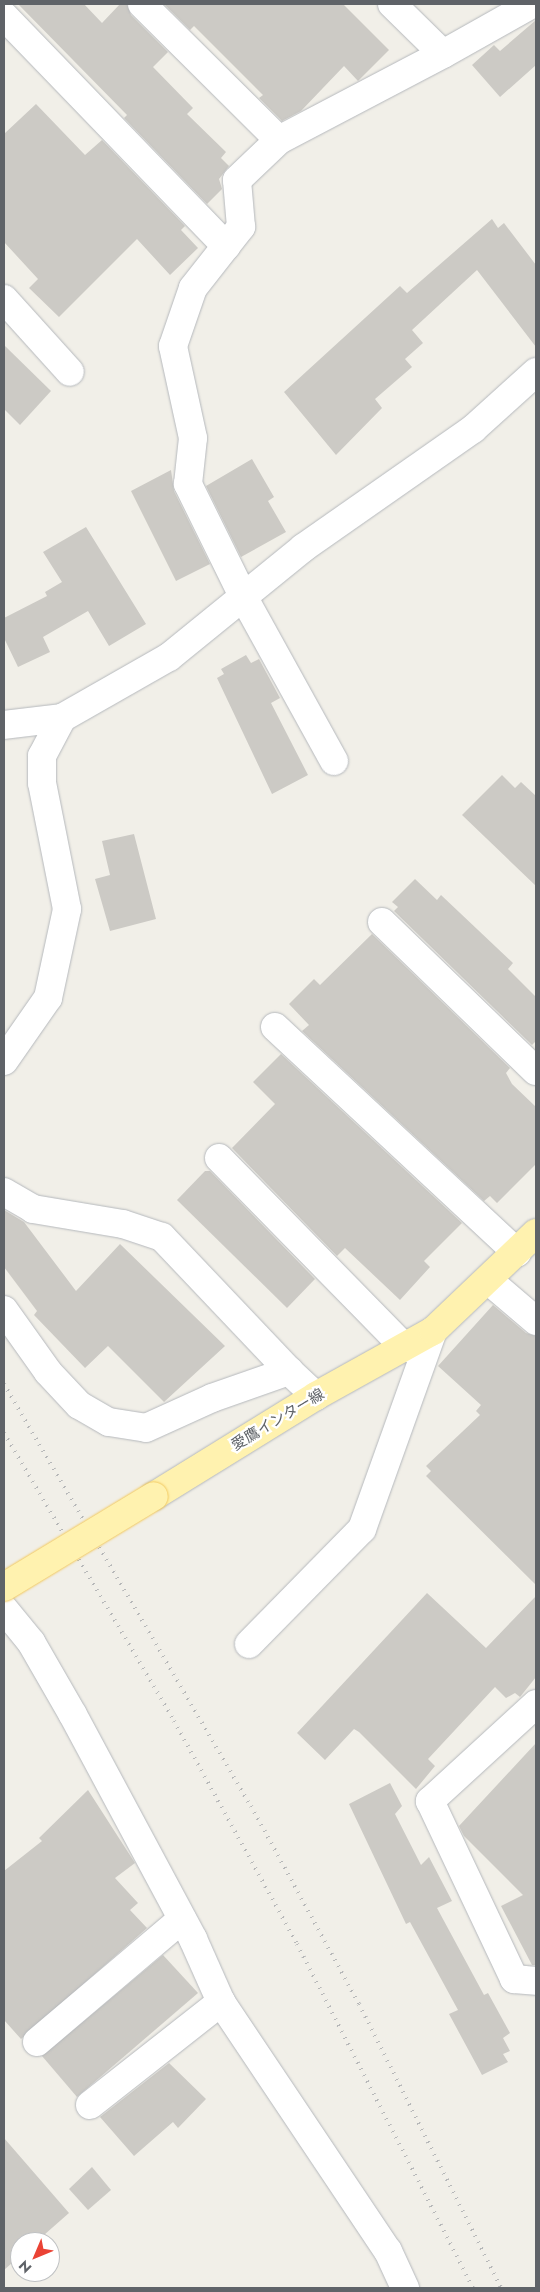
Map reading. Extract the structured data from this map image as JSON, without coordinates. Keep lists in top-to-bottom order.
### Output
{
  "streets": {
    "main road": ["愛鷹インター線"]
  },
  "north": "bottom left"
}
